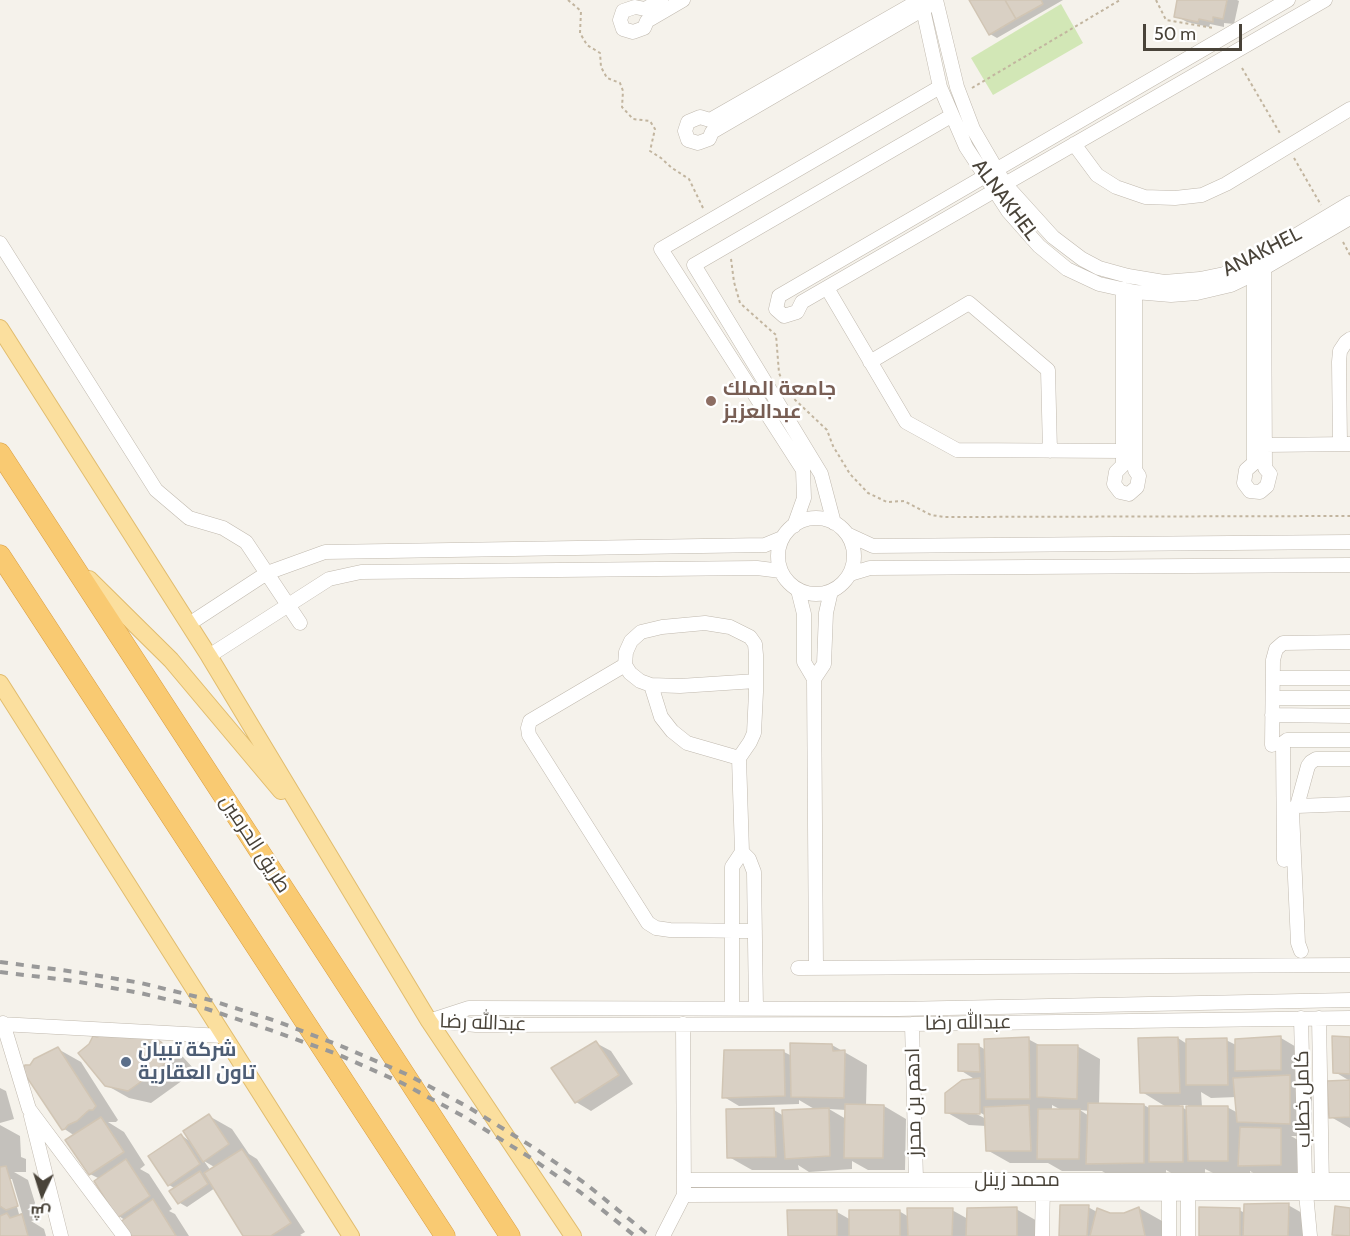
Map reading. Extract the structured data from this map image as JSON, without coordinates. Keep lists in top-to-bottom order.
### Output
{
  "streets": {
    "highway": ["طريق الحرمين"],
    "street": [
      "ALNAKHEL",
      "ANAKHEL",
      "عبدالله رضا",
      "كامل خطاب",
      "ادهم بن محرز",
      "محمد زينل"
    ]
  },
  "crossings": [
    ["ALNAKHEL", "ANAKHEL"],
    ["عبدالله رضا", "كامل خطاب"],
    ["عبدالله رضا", "ادهم بن محرز"],
    ["كامل خطاب", "محمد زينل"],
    ["ادهم بن محرز", "محمد زينل"]
  ],
  "places": ["جامعة الملك عبدالعزيز", "شركة تبيان تاون العقارية"],
  "scale_bar": "50 m",
  "north": "bottom"
}
